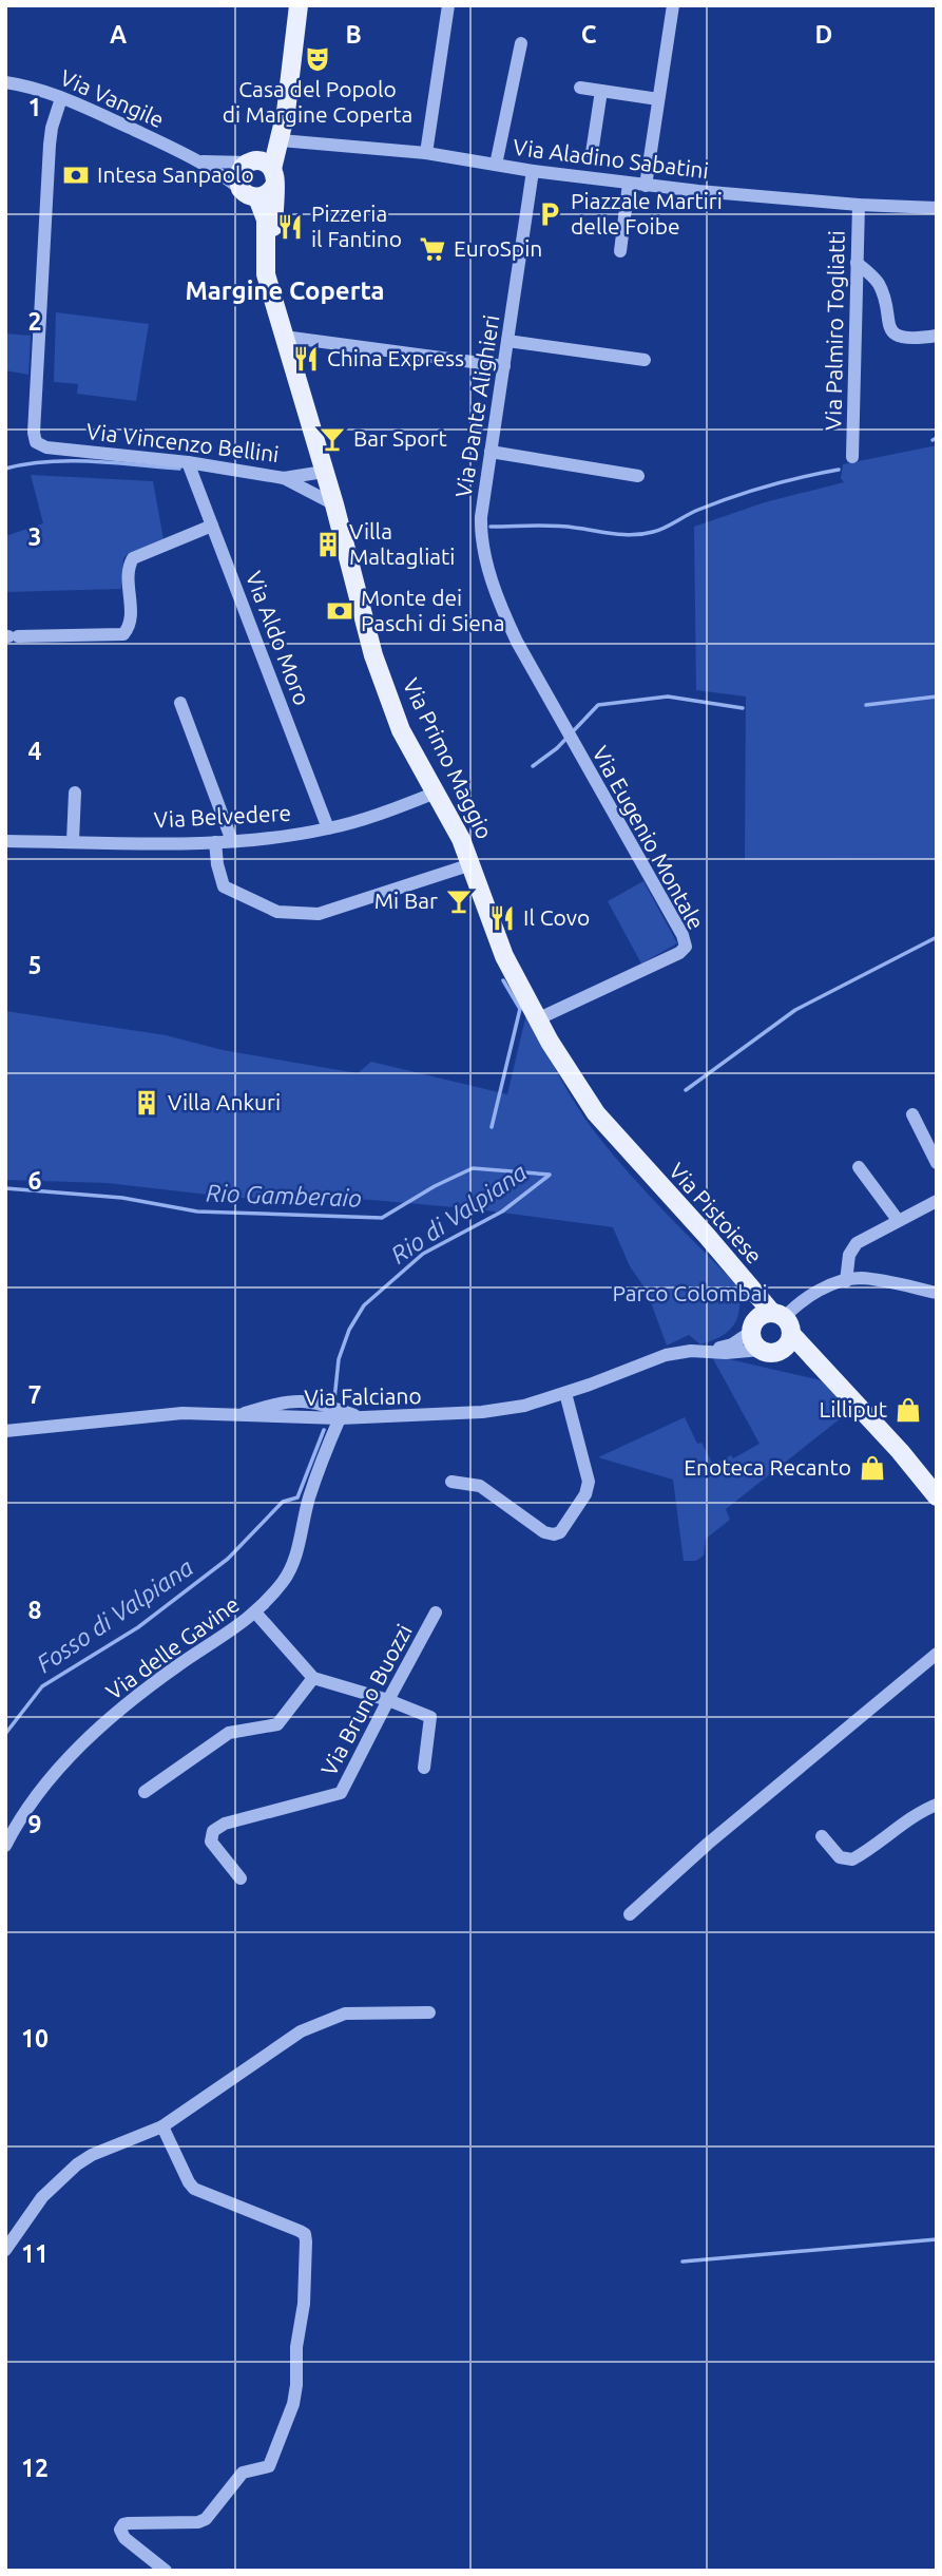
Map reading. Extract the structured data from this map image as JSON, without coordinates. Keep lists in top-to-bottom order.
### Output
{
  "streets": {
    "main road": ["Via Primo Maggio", "Via Pistoiese"],
    "street": [
      "Via Vangile",
      "Via Aladino Sabatini",
      "Via Palmiro Togliatti",
      "Via Dante Alighieri",
      "Via Vincenzo Bellini",
      "Via Aldo Moro",
      "Via Belvedere",
      "Via Eugenio Montale",
      "Via Falciano",
      "Via delle Gavine",
      "Via Bruno Buozzi"
    ]
  },
  "crossings": [
    ["Via Vangile", "Via Vincenzo Bellini"],
    ["Via Aladino Sabatini", "Via Palmiro Togliatti"],
    ["Via Aladino Sabatini", "Via Dante Alighieri"],
    ["Via Dante Alighieri", "Via Eugenio Montale"],
    ["Via Vincenzo Bellini", "Via Aldo Moro"],
    ["Via Vincenzo Bellini", "Via Primo Maggio"],
    ["Via Aldo Moro", "Via Belvedere"],
    ["Via Primo Maggio", "Via Belvedere"],
    ["Via Primo Maggio", "Via Eugenio Montale"],
    ["Via Primo Maggio", "Via Pistoiese"],
    ["Via Pistoiese", "Via Falciano"],
    ["Via Falciano", "Via delle Gavine"]
  ],
  "districts": ["Margine Coperta"],
  "water": ["Rio Gamberaio", "Rio di Valpiana", "Fosso di Valpiana"],
  "parks": ["Parco Colombai"],
  "places": {
    "theatre": ["Casa del Popolo di Margine Coperta"],
    "bank": ["Intesa Sanpaolo", "Monte dei Paschi di Siena"],
    "parking": ["Piazzale Martiri delle Foibe"],
    "restaurant": ["Pizzeria il Fantino", "China Express", "Il Covo"],
    "supermarket": ["EuroSpin"],
    "bar": ["Bar Sport", "Mi Bar"],
    "building": ["Villa Maltagliati", "Villa Ankuri"],
    "shop": ["Lilliput", "Enoteca Recanto"]
  },
  "grid": {
    "columns": [
      "A",
      "B",
      "C",
      "D"
    ],
    "rows": [
      "1",
      "2",
      "3",
      "4",
      "5",
      "6",
      "7",
      "8",
      "9",
      "10",
      "11",
      "12"
    ]
  }
}
